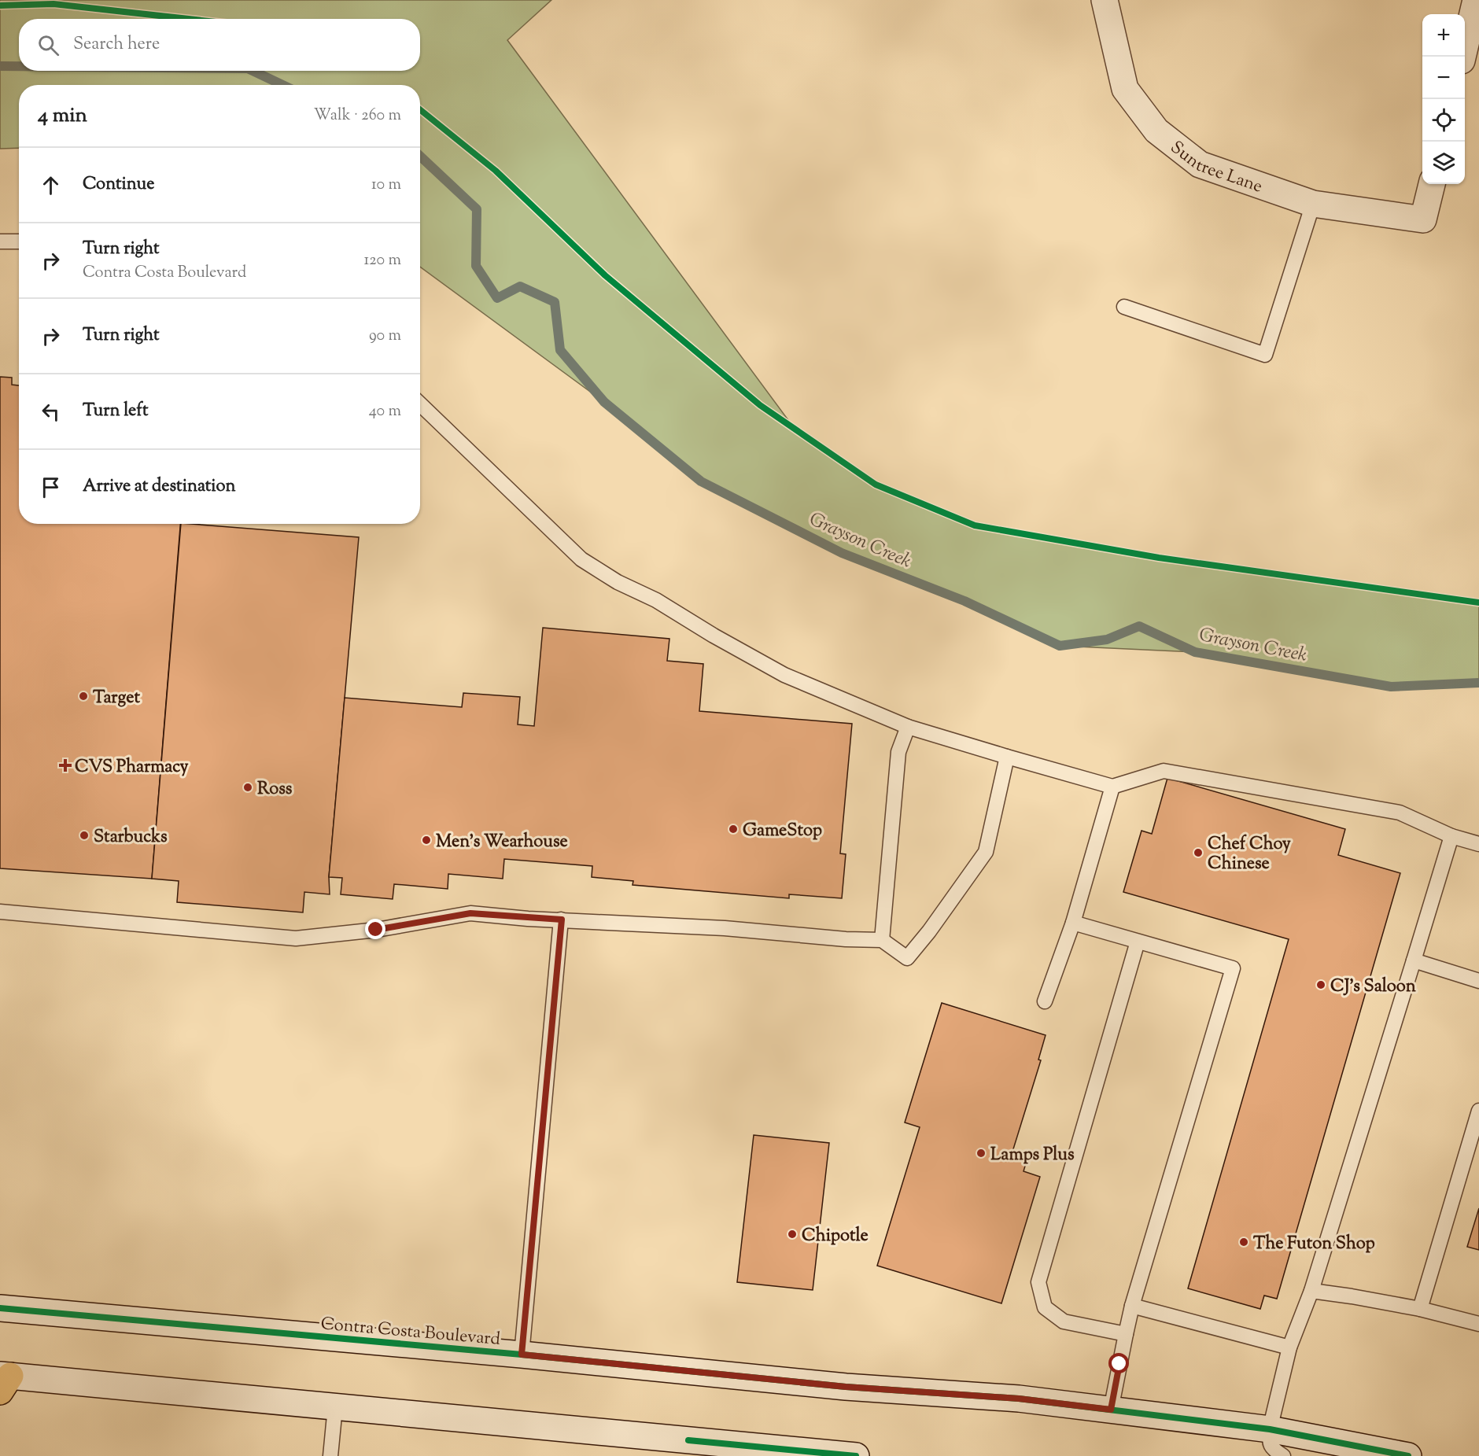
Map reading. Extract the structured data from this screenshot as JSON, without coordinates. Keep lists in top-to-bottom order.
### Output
{
  "streets": {
    "main road": ["Suntree Lane", "Contra Costa Boulevard"]
  },
  "water": ["Grayson Creek"],
  "places": {
    "other": [
      "Target",
      "Ross",
      "GameStop",
      "Starbucks",
      "Men's Wearhouse",
      "Chef Choy Chinese",
      "CJ's Saloon",
      "Lamps Plus",
      "Chipotle",
      "The Futon Shop"
    ],
    "health": ["CVS Pharmacy"]
  },
  "page": {
    "map_buttons": ["+", "−"],
    "search": "Search here",
    "heading": ["4 min", "Walk · 260 m"],
    "list": [
      ["Continue", "10 m"],
      ["Turn right", "Contra Costa Boulevard", "120 m"],
      ["Turn right", "90 m"],
      ["Turn left", "40 m"],
      "Arrive at destination"
    ]
  }
}
